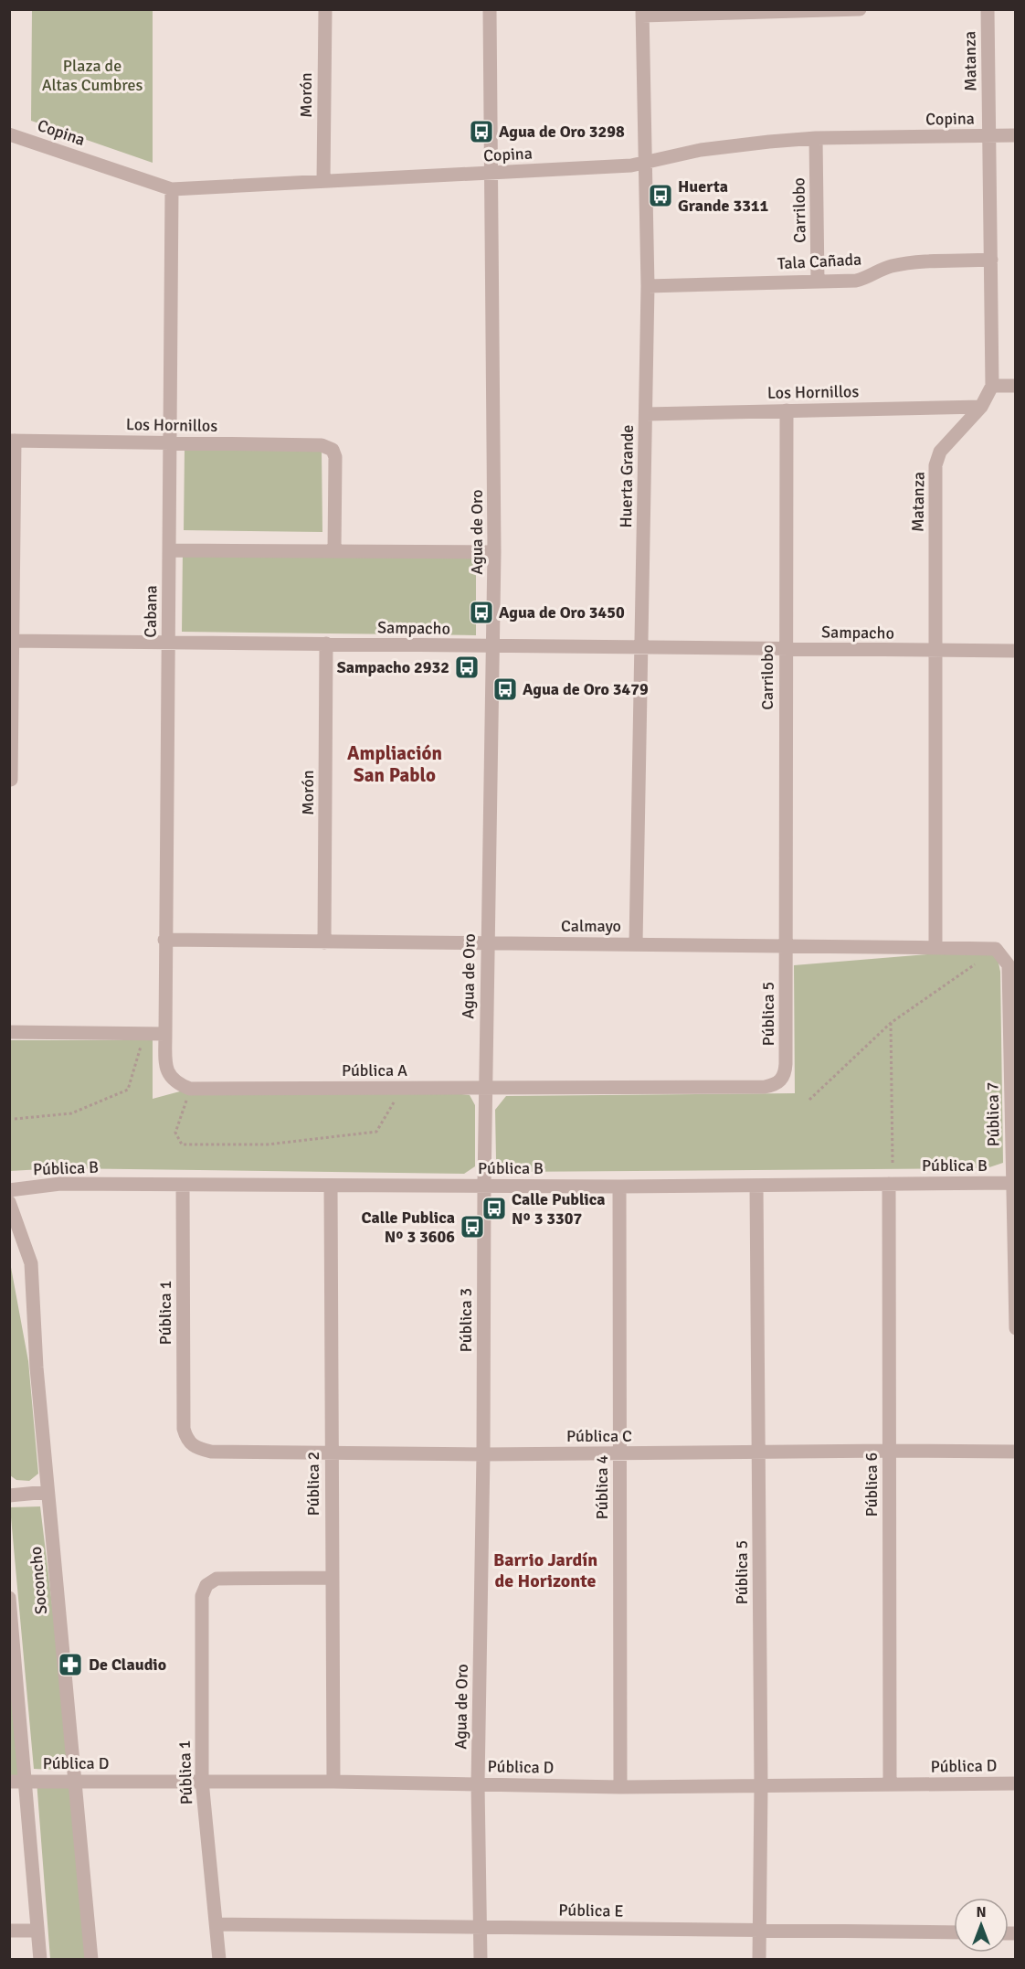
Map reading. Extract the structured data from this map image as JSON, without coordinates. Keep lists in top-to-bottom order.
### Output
{
  "streets": {
    "street": [
      "Matanza",
      "Morón",
      "Copina",
      "Carrilobo",
      "Tala Cañada",
      "Los Hornillos",
      "Huerta Grande",
      "Agua de Oro",
      "Cabana",
      "Sampacho",
      "Calmayo",
      "Pública 5",
      "Pública A",
      "Pública 7",
      "Pública B",
      "Pública 1",
      "Pública 3",
      "Pública C",
      "Pública 2",
      "Pública 6",
      "Pública 4",
      "Soconcho",
      "Pública D",
      "Pública E"
    ]
  },
  "crossings": [
    ["Matanza", "Copina"],
    ["Matanza", "Tala Cañada"],
    ["Matanza", "Los Hornillos"],
    ["Matanza", "Sampacho"],
    ["Matanza", "Calmayo"],
    ["Morón", "Copina"],
    ["Morón", "Sampacho"],
    ["Morón", "Calmayo"],
    ["Copina", "Carrilobo"],
    ["Copina", "Huerta Grande"],
    ["Copina", "Agua de Oro"],
    ["Copina", "Cabana"],
    ["Carrilobo", "Tala Cañada"],
    ["Carrilobo", "Los Hornillos"],
    ["Carrilobo", "Sampacho"],
    ["Carrilobo", "Calmayo"],
    ["Carrilobo", "Pública 5"],
    ["Tala Cañada", "Huerta Grande"],
    ["Los Hornillos", "Huerta Grande"],
    ["Los Hornillos", "Cabana"],
    ["Huerta Grande", "Sampacho"],
    ["Huerta Grande", "Calmayo"],
    ["Agua de Oro", "Sampacho"],
    ["Agua de Oro", "Calmayo"],
    ["Agua de Oro", "Pública A"],
    ["Agua de Oro", "Pública B"],
    ["Agua de Oro", "Pública 3"],
    ["Agua de Oro", "Pública C"],
    ["Agua de Oro", "Pública D"],
    ["Agua de Oro", "Pública E"],
    ["Cabana", "Sampacho"],
    ["Cabana", "Calmayo"],
    ["Calmayo", "Pública 5"],
    ["Calmayo", "Pública 7"],
    ["Pública 5", "Pública A"],
    ["Pública 5", "Pública B"],
    ["Pública 5", "Pública C"],
    ["Pública 5", "Pública D"],
    ["Pública 5", "Pública E"],
    ["Pública 7", "Pública B"],
    ["Pública B", "Pública 1"],
    ["Pública B", "Pública 3"],
    ["Pública B", "Pública 2"],
    ["Pública B", "Pública 6"],
    ["Pública B", "Pública 4"],
    ["Pública 1", "Pública C"],
    ["Pública 1", "Pública 2"],
    ["Pública 1", "Pública D"],
    ["Pública 1", "Pública E"],
    ["Pública 3", "Pública C"],
    ["Pública C", "Pública 2"],
    ["Pública C", "Pública 6"],
    ["Pública C", "Pública 4"],
    ["Pública 2", "Pública D"],
    ["Pública 6", "Pública D"],
    ["Pública 4", "Pública D"],
    ["Soconcho", "Pública D"]
  ],
  "districts": ["Ampliación San Pablo", "Barrio Jardín de Horizonte"],
  "parks": ["Plaza de Altas Cumbres"],
  "places": {
    "bus stop": [
      "Agua de Oro 3298",
      "Huerta Grande 3311",
      "Agua de Oro 3450",
      "Sampacho 2932",
      "Agua de Oro 3479",
      "Calle Publica Nº 3 3307",
      "Calle Publica Nº 3 3606"
    ],
    "pharmacy": ["De Claudio"]
  },
  "north": "top"
}
